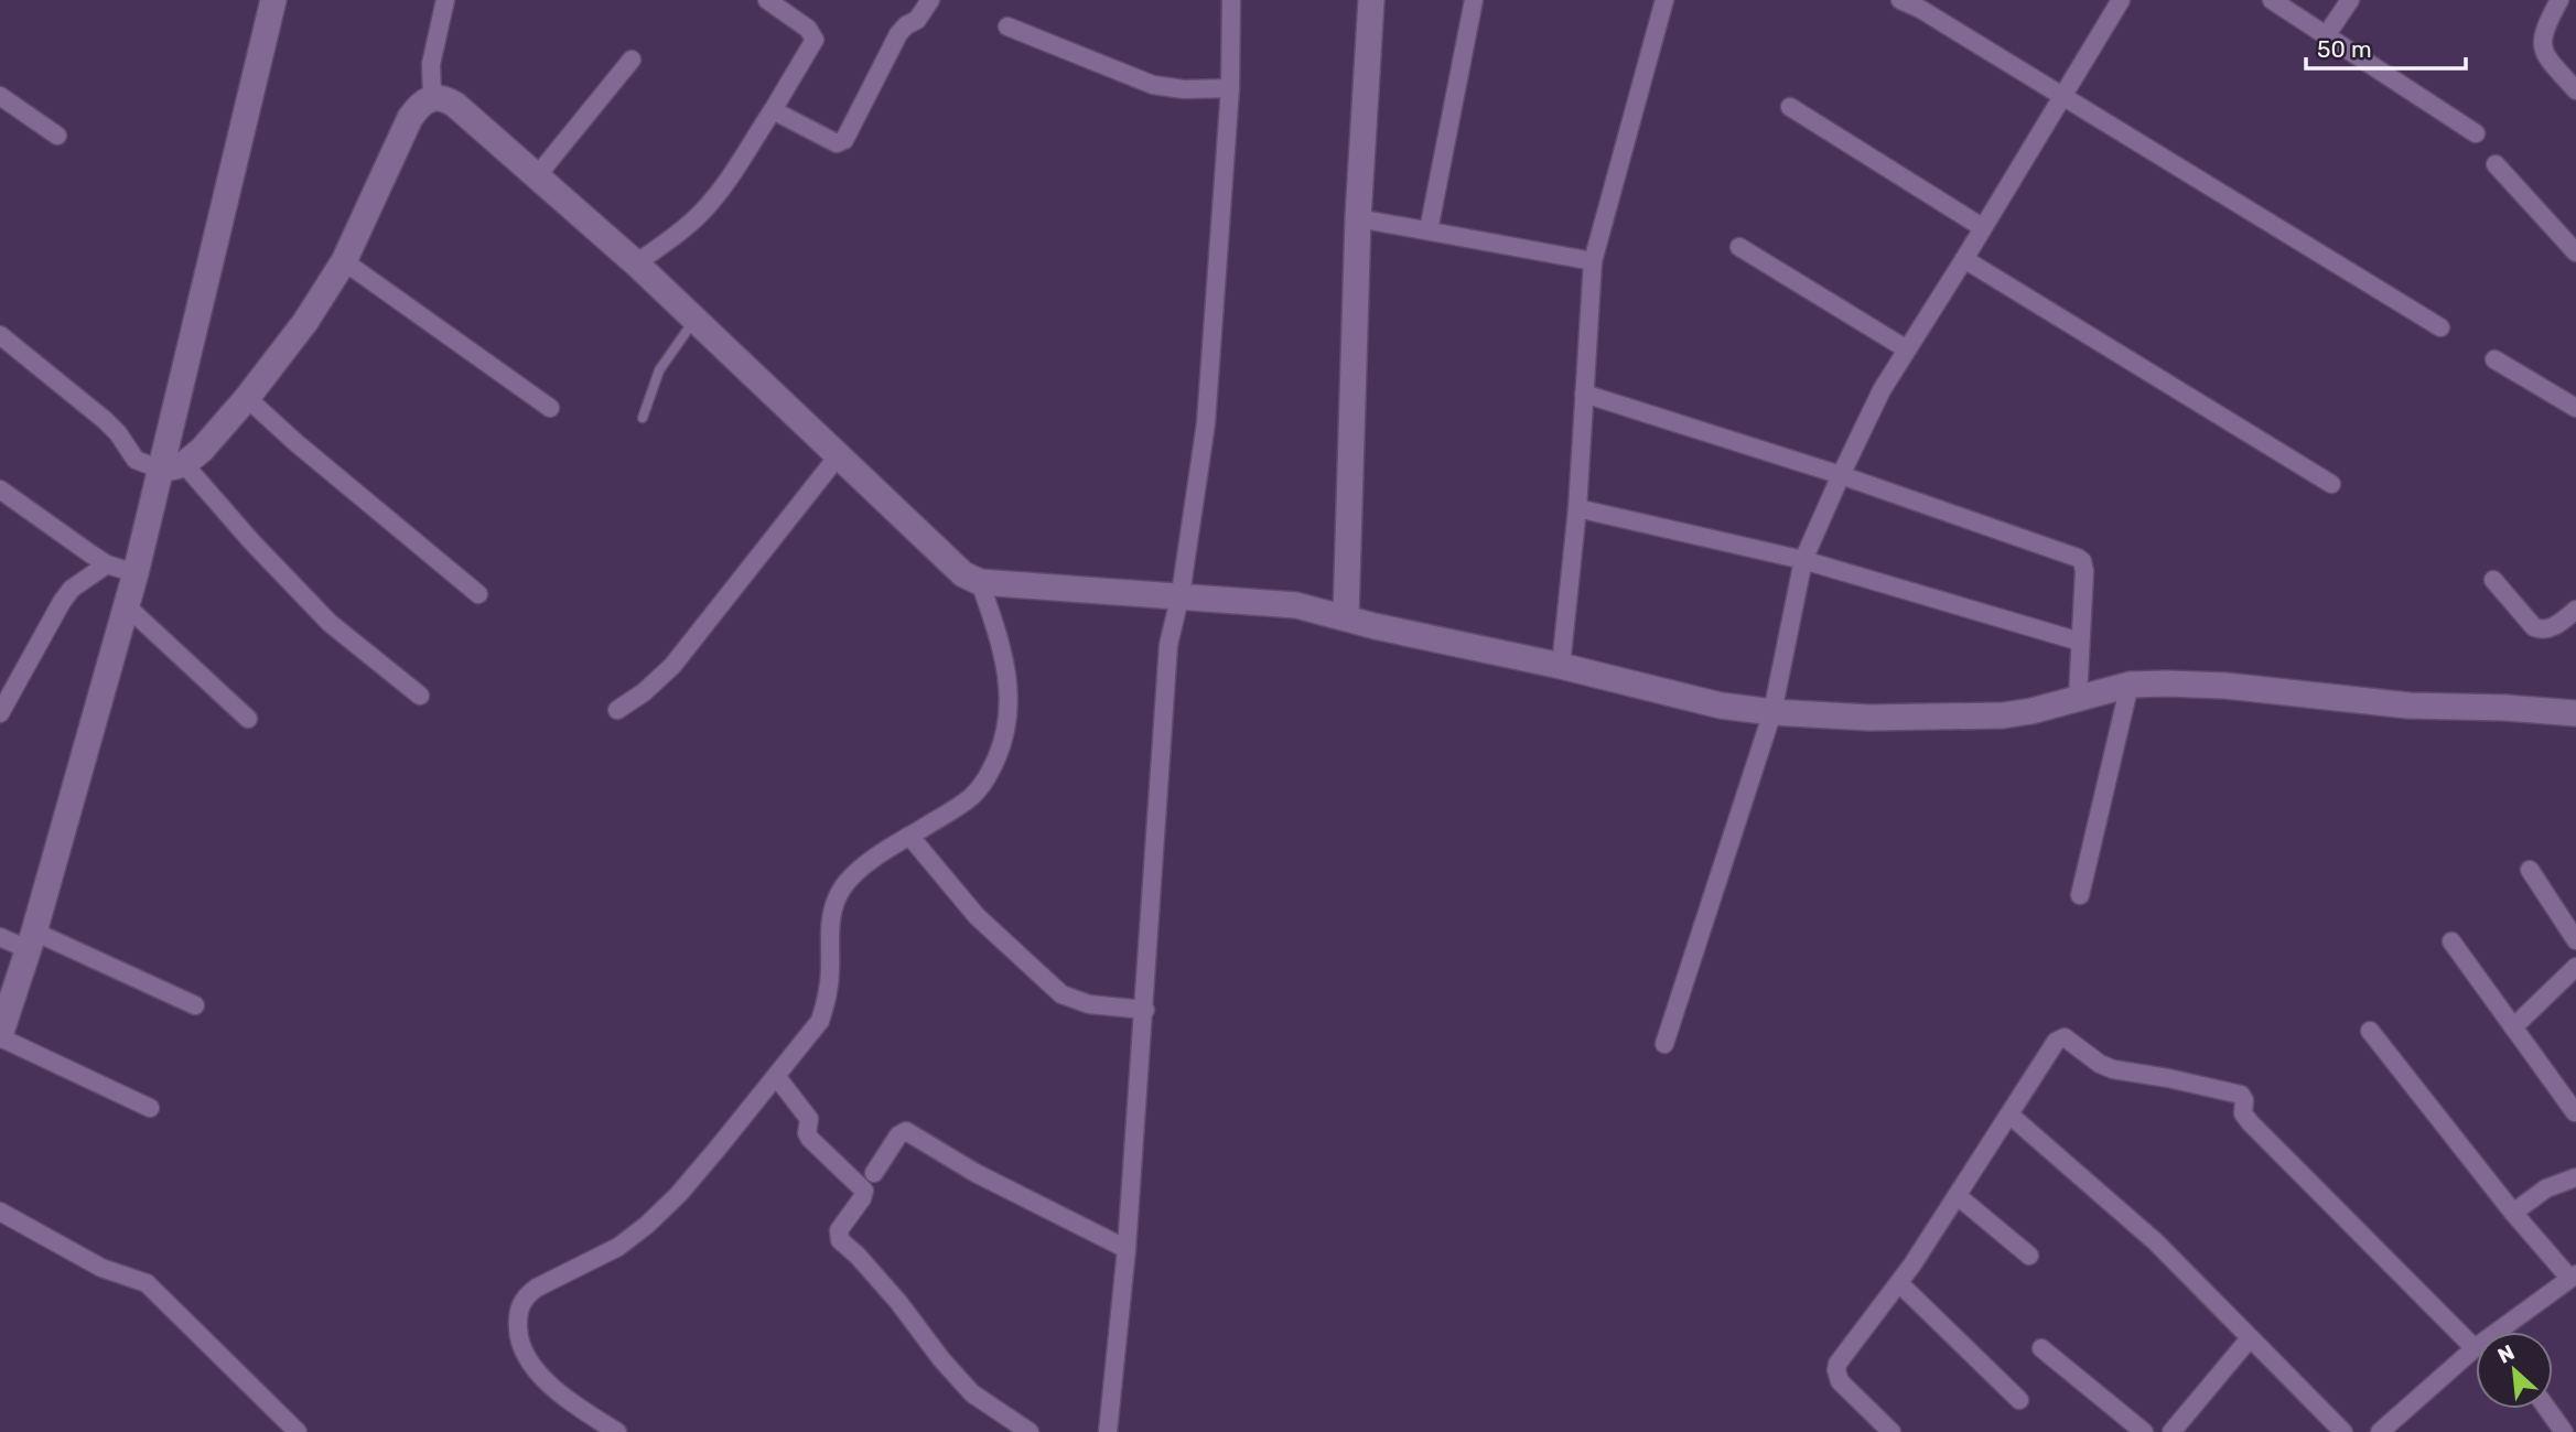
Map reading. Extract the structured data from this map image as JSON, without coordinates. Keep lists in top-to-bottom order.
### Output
{
  "scale_bar": "50 m",
  "north": "top left"
}
